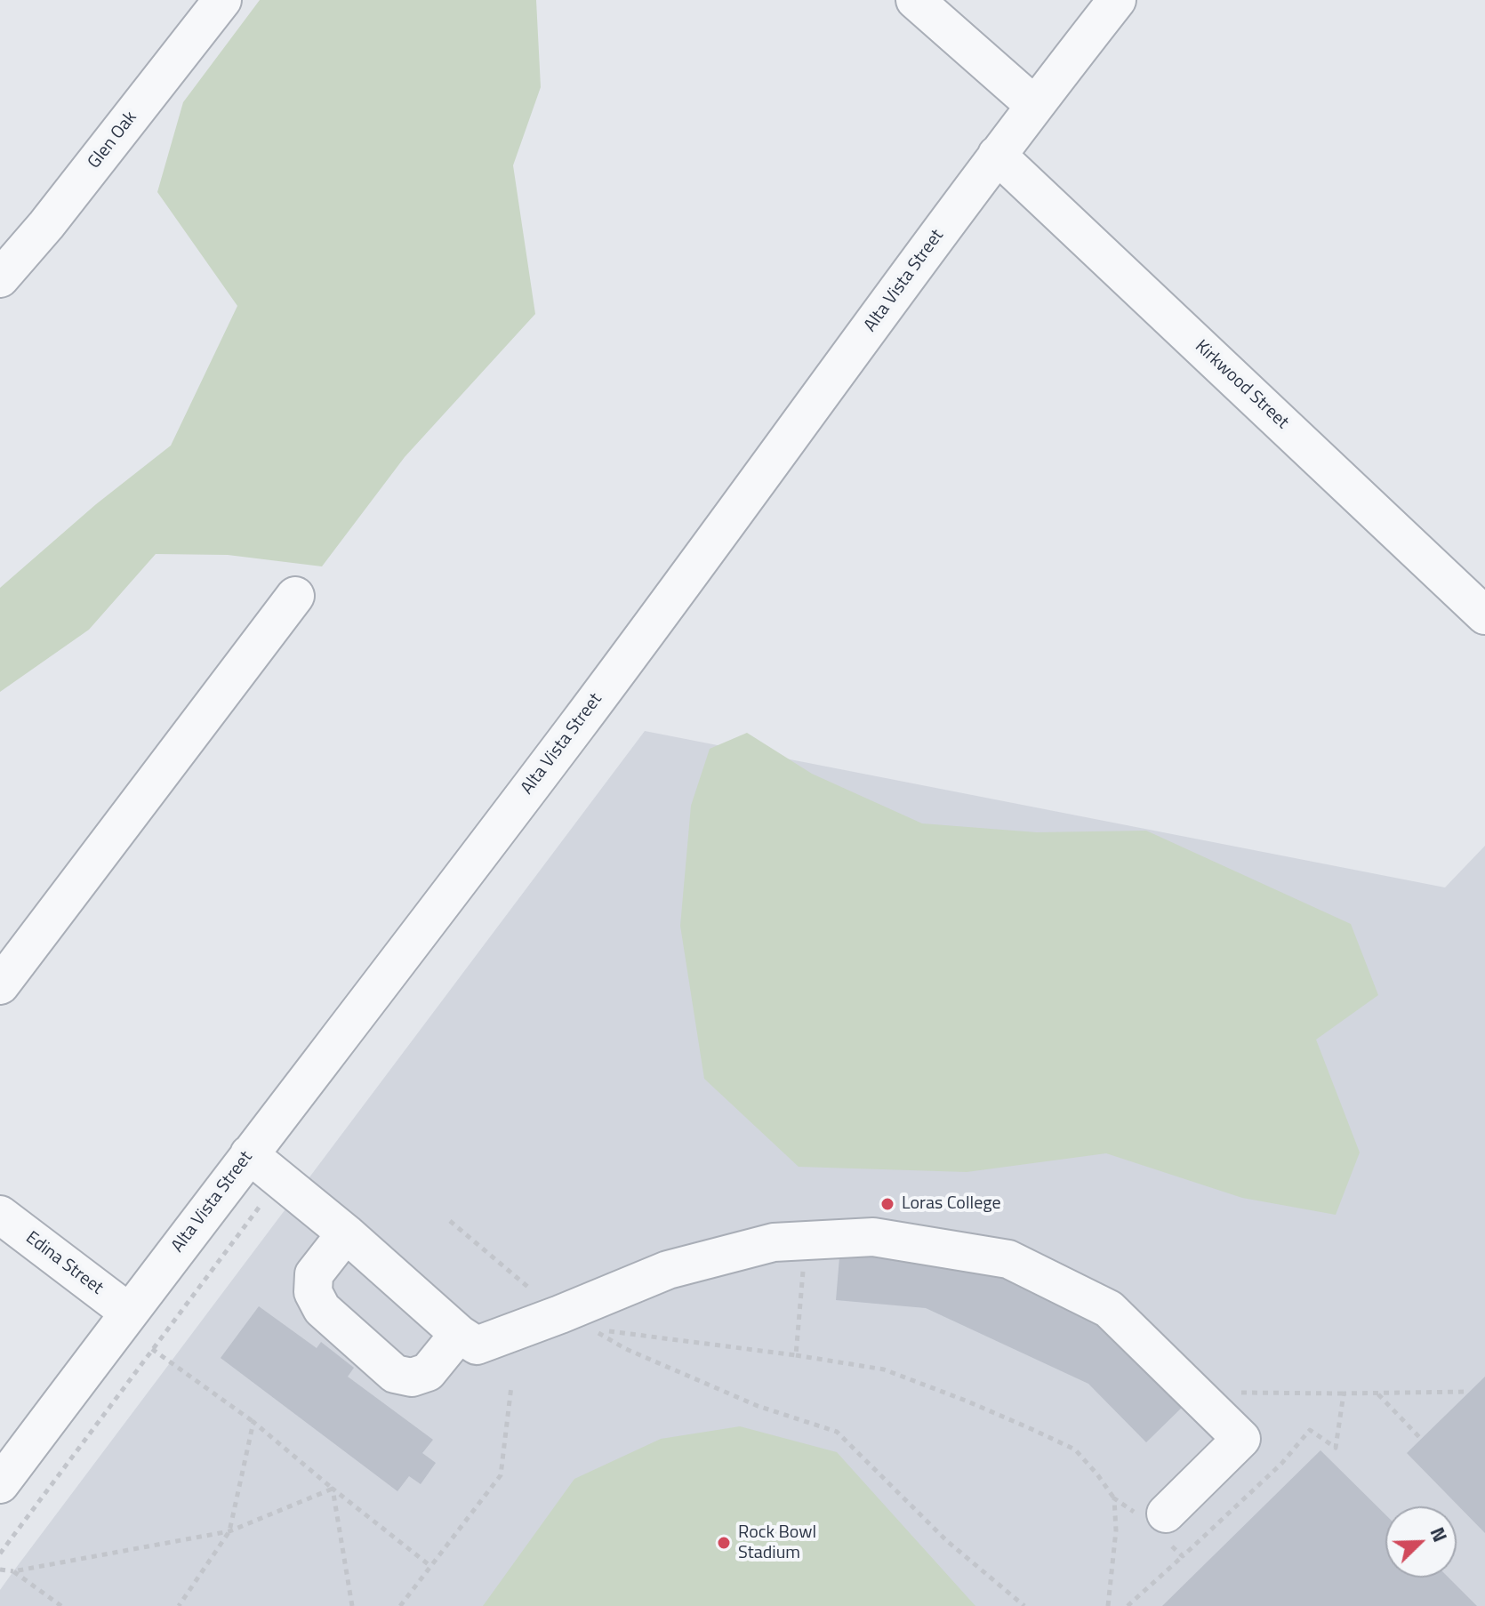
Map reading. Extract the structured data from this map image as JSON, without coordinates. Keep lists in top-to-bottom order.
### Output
{
  "streets": {
    "street": [
      "Glen Oak",
      "Alta Vista Street",
      "Kirkwood Street",
      "Edina Street"
    ]
  },
  "crossings": [
    ["Alta Vista Street", "Kirkwood Street"],
    ["Alta Vista Street", "Edina Street"]
  ],
  "places": ["Loras College", "Rock Bowl Stadium"],
  "north": "top right"
}
